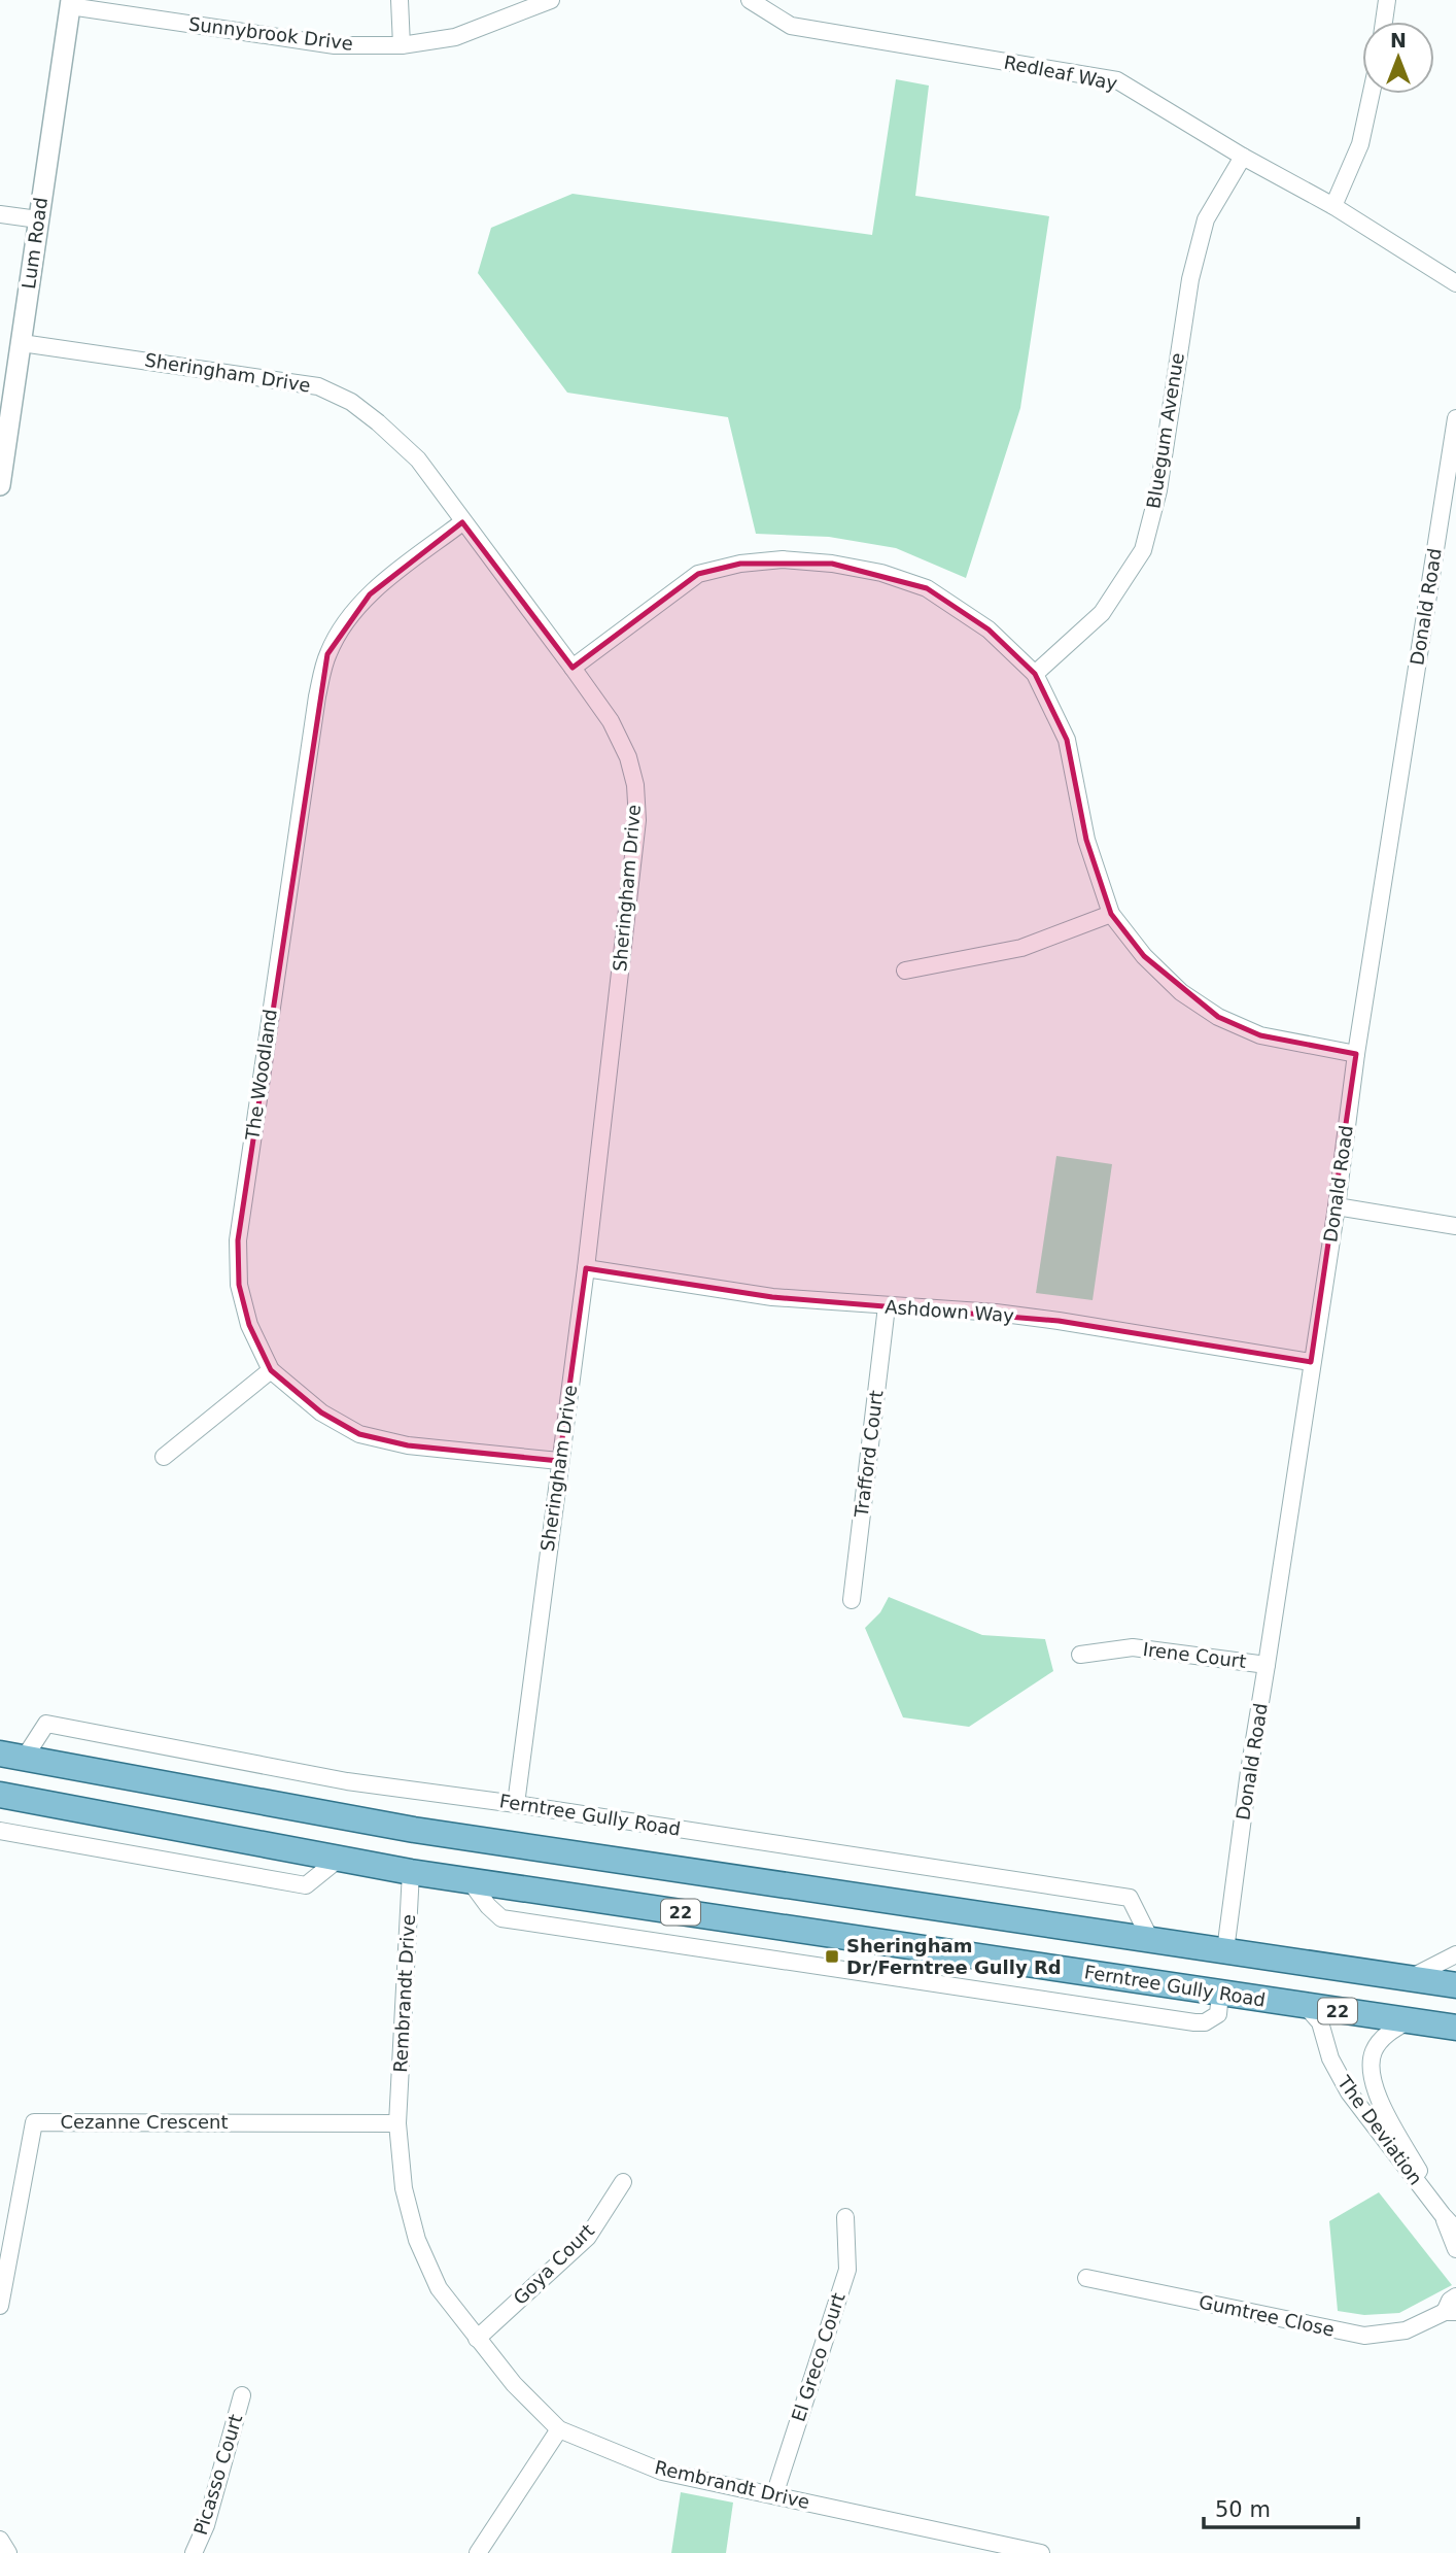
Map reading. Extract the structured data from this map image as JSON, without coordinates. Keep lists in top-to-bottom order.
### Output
{
  "streets": {
    "main road": ["Ferntree Gully Road", "22"],
    "street": [
      "Sunnybrook Drive",
      "Redleaf Way",
      "Lum Road",
      "Sheringham Drive",
      "Bluegum Avenue",
      "Donald Road",
      "The Woodland",
      "Ashdown Way",
      "Trafford Court",
      "Irene Court",
      "Rembrandt Drive",
      "Cezanne Crescent",
      "The Deviation",
      "Goya Court",
      "Gumtree Close",
      "El Greco Court",
      "Picasso Court"
    ]
  },
  "crossings": [
    ["Sunnybrook Drive", "Lum Road"],
    ["Redleaf Way", "Bluegum Avenue"],
    ["Lum Road", "Sheringham Drive"],
    ["Sheringham Drive", "The Woodland"],
    ["Sheringham Drive", "Ashdown Way"],
    ["Sheringham Drive", "Ferntree Gully Road"],
    ["Donald Road", "Ashdown Way"],
    ["Donald Road", "Irene Court"],
    ["Ashdown Way", "Trafford Court"],
    ["Ferntree Gully Road", "Rembrandt Drive"],
    ["Ferntree Gully Road", "The Deviation"],
    ["Rembrandt Drive", "Cezanne Crescent"],
    ["Rembrandt Drive", "Goya Court"],
    ["Rembrandt Drive", "El Greco Court"]
  ],
  "places": {
    "transit": ["Sheringham Dr/Ferntree Gully Rd"]
  },
  "scale_bar": "50 m",
  "north": "top"
}
